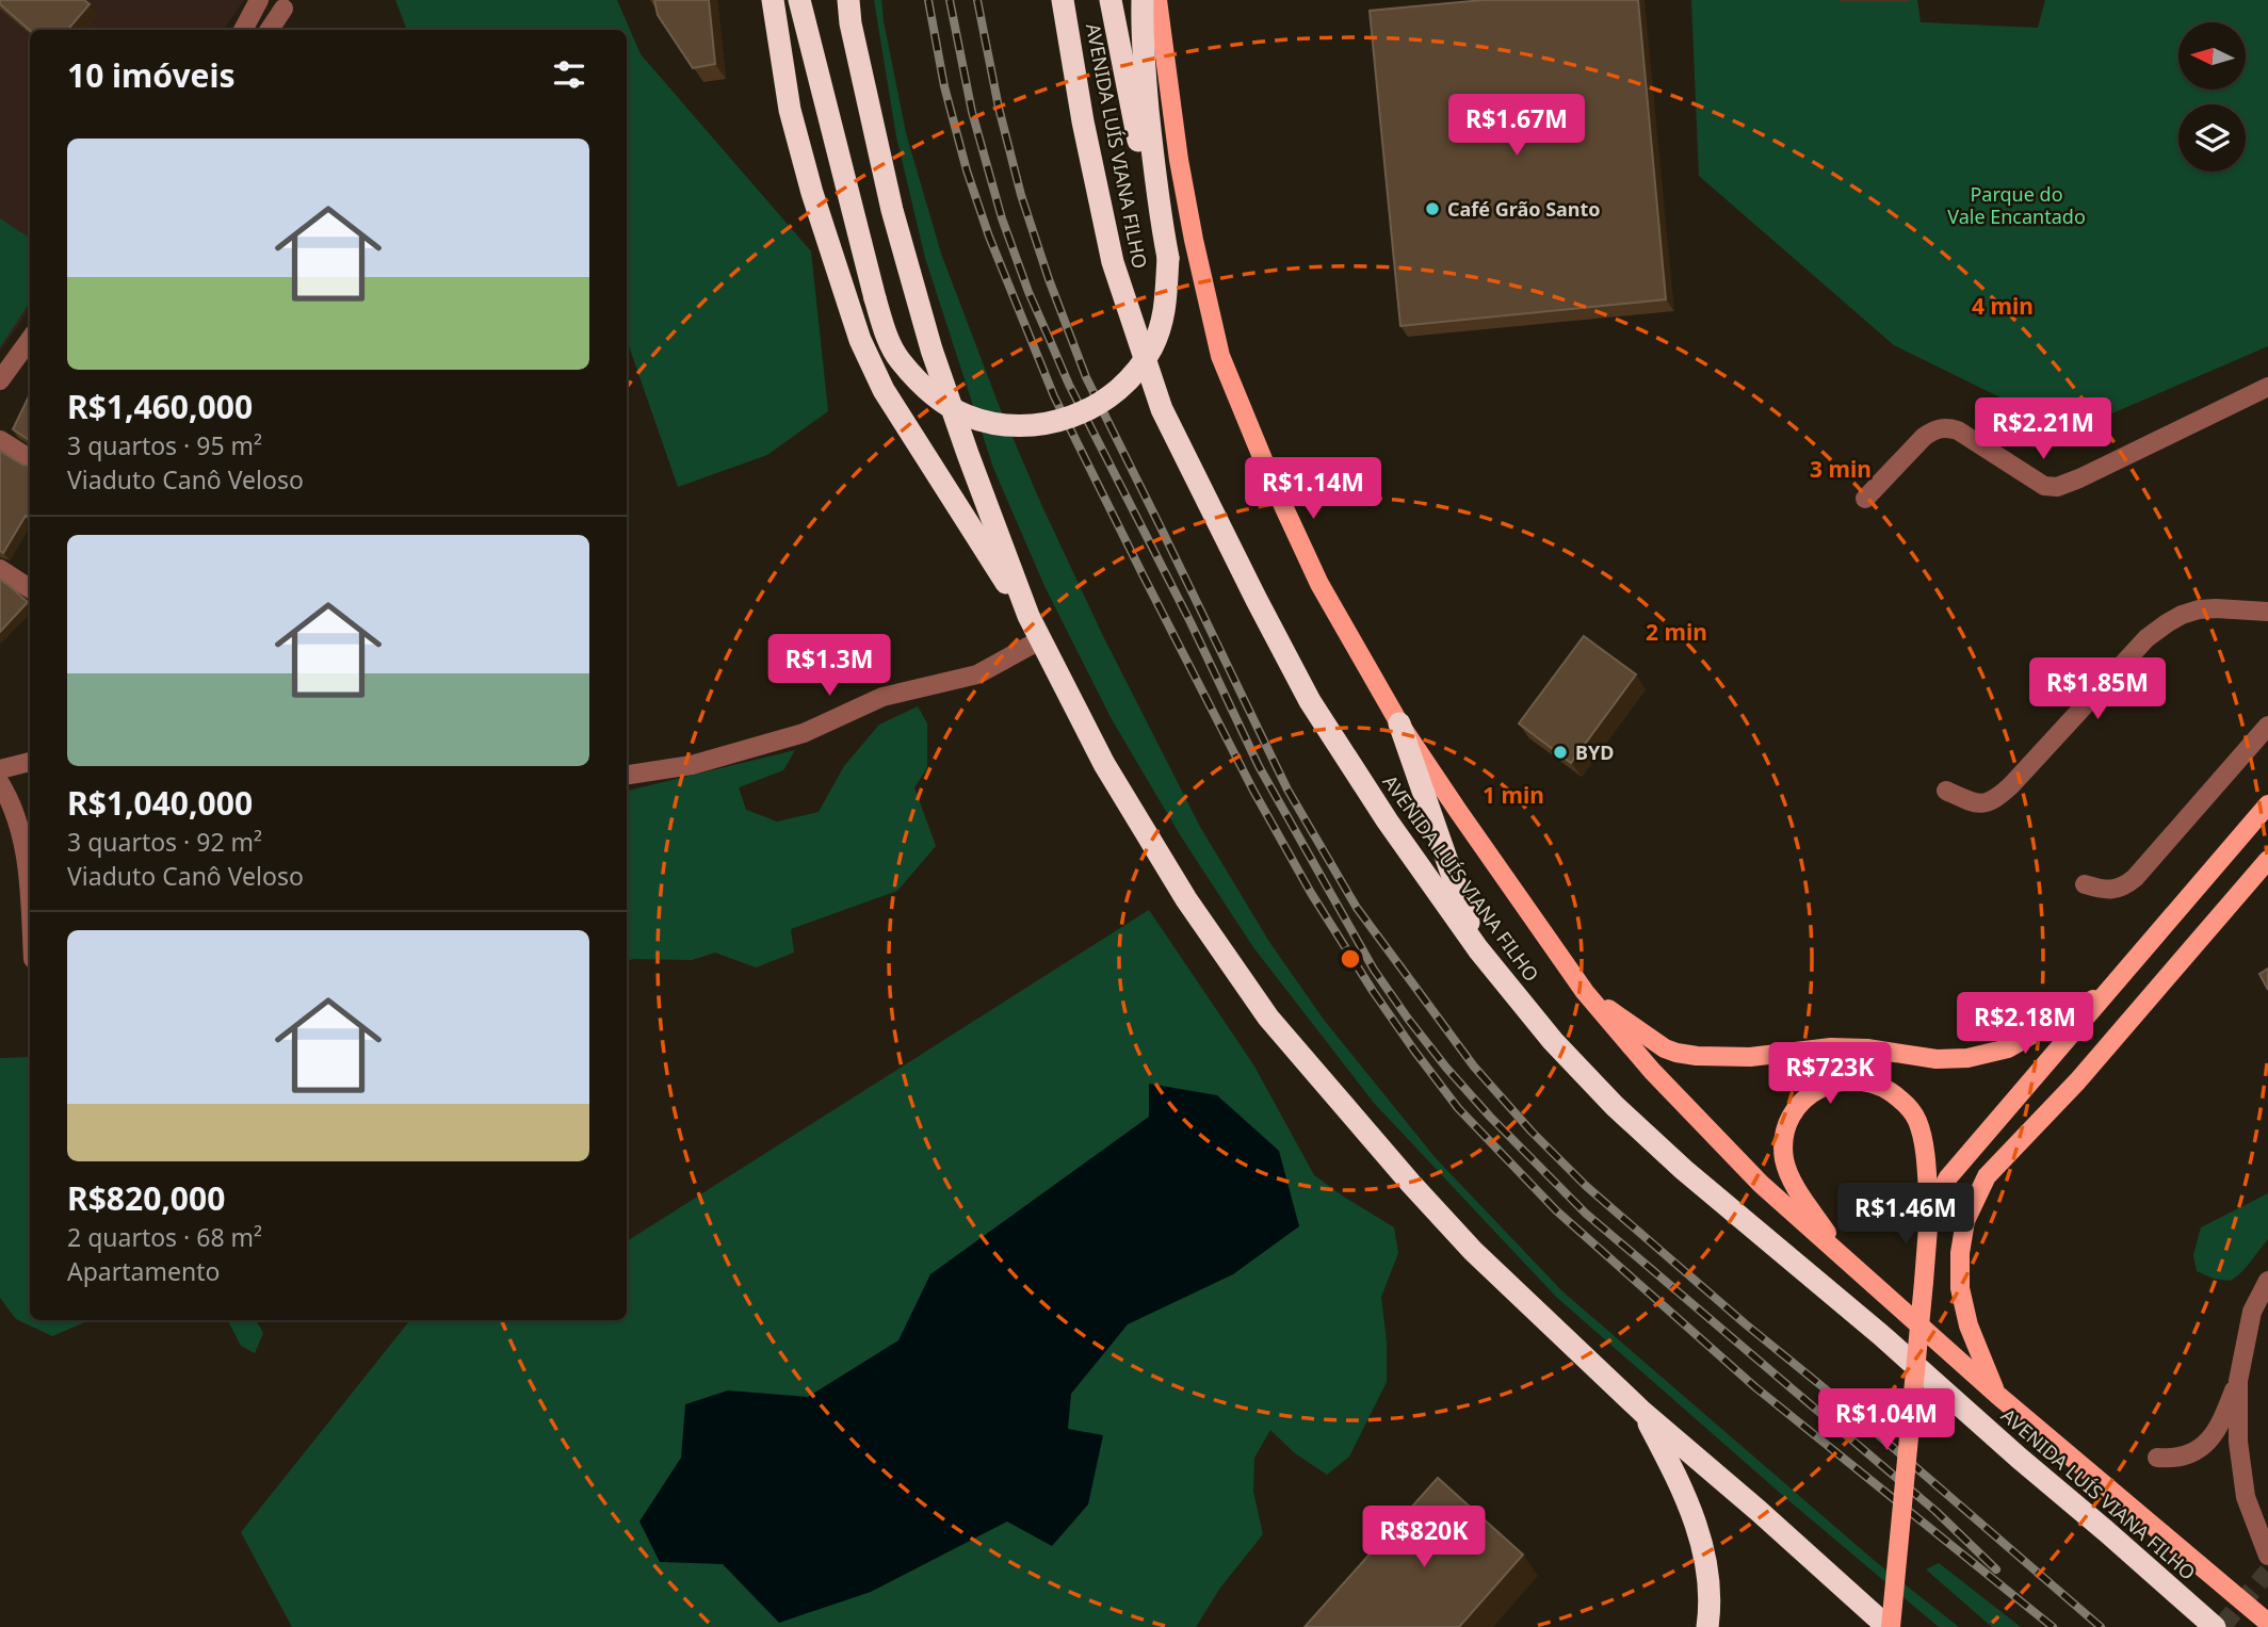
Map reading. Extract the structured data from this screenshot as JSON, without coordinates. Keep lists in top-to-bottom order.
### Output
{
  "streets": {
    "highway": ["AVENIDA LUÍS VIANA FILHO"]
  },
  "parks": ["Parque do Vale Encantado"],
  "places": ["Café Grão Santo", "BYD"],
  "north": "left",
  "page": {
    "heading": "10 imóveis",
    "price": [
      "R$1.67M",
      "R$2.21M",
      "R$1.14M",
      "R$1.3M",
      "R$1.85M",
      "R$2.18M",
      "R$723K",
      "R$1.46M",
      "R$1.04M",
      "R$820K"
    ],
    "list": [
      {
        "name": "R$1,460,000",
        "note": "3 quartos · 95 m² · Viaduto Canô Veloso"
      },
      {
        "name": "R$1,040,000",
        "note": "3 quartos · 92 m² · Viaduto Canô Veloso"
      },
      {
        "name": "R$820,000",
        "note": "2 quartos · 68 m² · Apartamento"
      }
    ]
  },
  "rings": [
    "4 min",
    "3 min",
    "2 min",
    "1 min"
  ]
}
